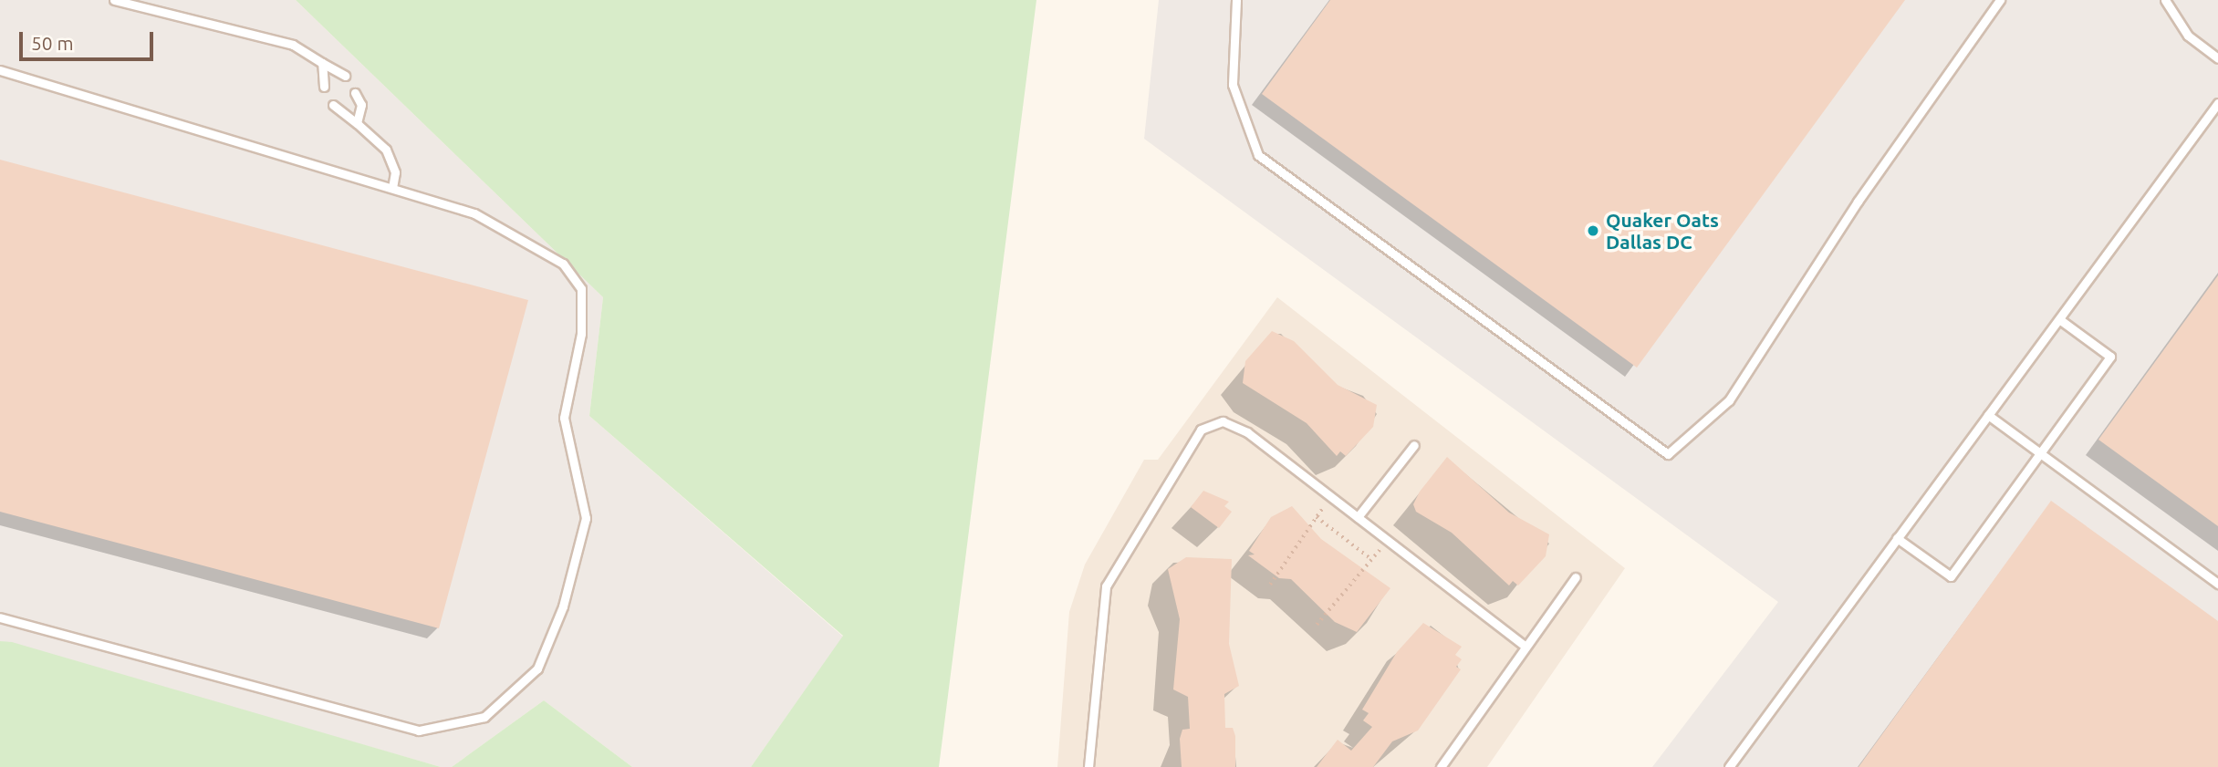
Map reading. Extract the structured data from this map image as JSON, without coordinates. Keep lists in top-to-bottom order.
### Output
{
  "places": ["Quaker Oats Dallas DC"],
  "scale_bar": "50 m"
}
